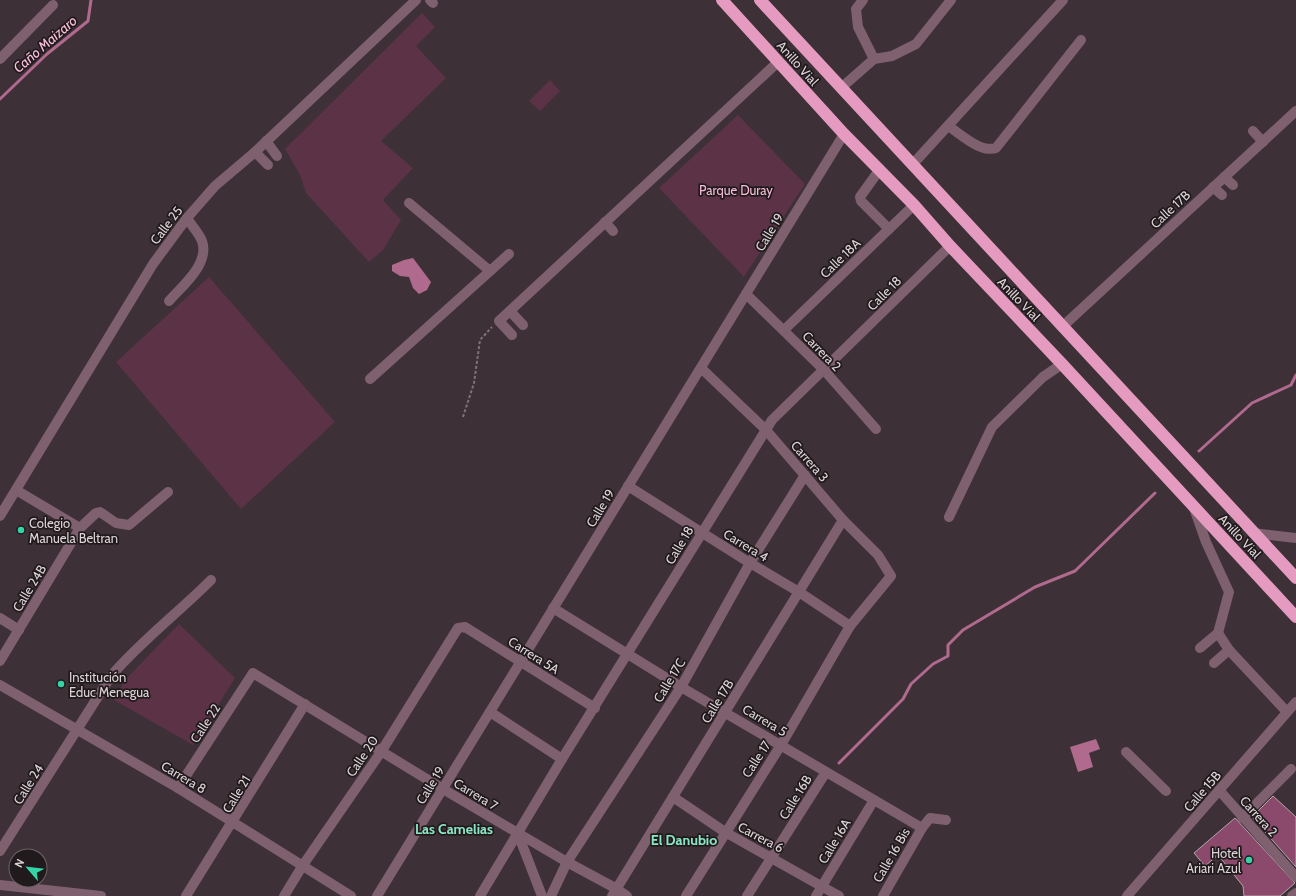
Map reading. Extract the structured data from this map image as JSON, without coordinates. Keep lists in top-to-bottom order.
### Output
{
  "streets": {
    "highway": ["Anillo Vial"],
    "street": [
      "Calle 17B",
      "Calle 25",
      "Calle 19",
      "Calle 18A",
      "Calle 18",
      "Carrera 2",
      "Carrera 3",
      "Carrera 4",
      "Calle 24B",
      "Carrera 5A",
      "Calle 17C",
      "Carrera 5",
      "Calle 22",
      "Calle 20",
      "Calle 17",
      "Carrera 8",
      "Calle 24",
      "Calle 15B",
      "Calle 21",
      "Carrera 7",
      "Calle 16B",
      "Carrera 6",
      "Calle 16A",
      "Calle 16 Bis"
    ]
  },
  "crossings": [
    ["Anillo Vial", "Calle 17B"],
    ["Anillo Vial", "Calle 19"],
    ["Anillo Vial", "Calle 18A"],
    ["Anillo Vial", "Calle 18"],
    ["Calle 17B", "Carrera 3"],
    ["Calle 17B", "Carrera 4"],
    ["Calle 17B", "Carrera 5"],
    ["Calle 17B", "Carrera 7"],
    ["Calle 17B", "Carrera 6"],
    ["Calle 19", "Carrera 2"],
    ["Calle 19", "Carrera 3"],
    ["Calle 19", "Carrera 4"],
    ["Calle 19", "Carrera 5A"],
    ["Calle 19", "Carrera 5"],
    ["Calle 19", "Carrera 7"],
    ["Calle 18A", "Carrera 2"],
    ["Calle 18", "Carrera 2"],
    ["Calle 18", "Carrera 3"],
    ["Calle 18", "Carrera 4"],
    ["Calle 18", "Carrera 5A"],
    ["Calle 18", "Carrera 5"],
    ["Calle 18", "Carrera 7"],
    ["Carrera 2", "Calle 15B"],
    ["Carrera 3", "Calle 17C"],
    ["Carrera 3", "Calle 17"],
    ["Carrera 4", "Calle 17C"],
    ["Carrera 4", "Calle 17"],
    ["Carrera 5A", "Calle 20"],
    ["Calle 17C", "Carrera 5"],
    ["Calle 17C", "Carrera 7"],
    ["Carrera 5", "Calle 17"],
    ["Carrera 5", "Calle 16B"],
    ["Carrera 5", "Calle 16A"],
    ["Carrera 5", "Calle 16 Bis"],
    ["Calle 22", "Carrera 8"],
    ["Calle 22", "Carrera 7"],
    ["Calle 20", "Carrera 8"],
    ["Calle 20", "Carrera 7"],
    ["Calle 17", "Carrera 6"],
    ["Carrera 8", "Calle 24"],
    ["Carrera 8", "Calle 21"],
    ["Calle 21", "Carrera 7"],
    ["Calle 16B", "Carrera 6"],
    ["Carrera 6", "Calle 16A"]
  ],
  "districts": ["Las Camelias", "El Danubio"],
  "water": ["Caño Maizaro"],
  "parks": ["Parque Duray"],
  "places": ["Colegio Manuela Beltran", "Institución Educ Menegua", "Hotel Ariari Azul"],
  "north": "top left"
}
